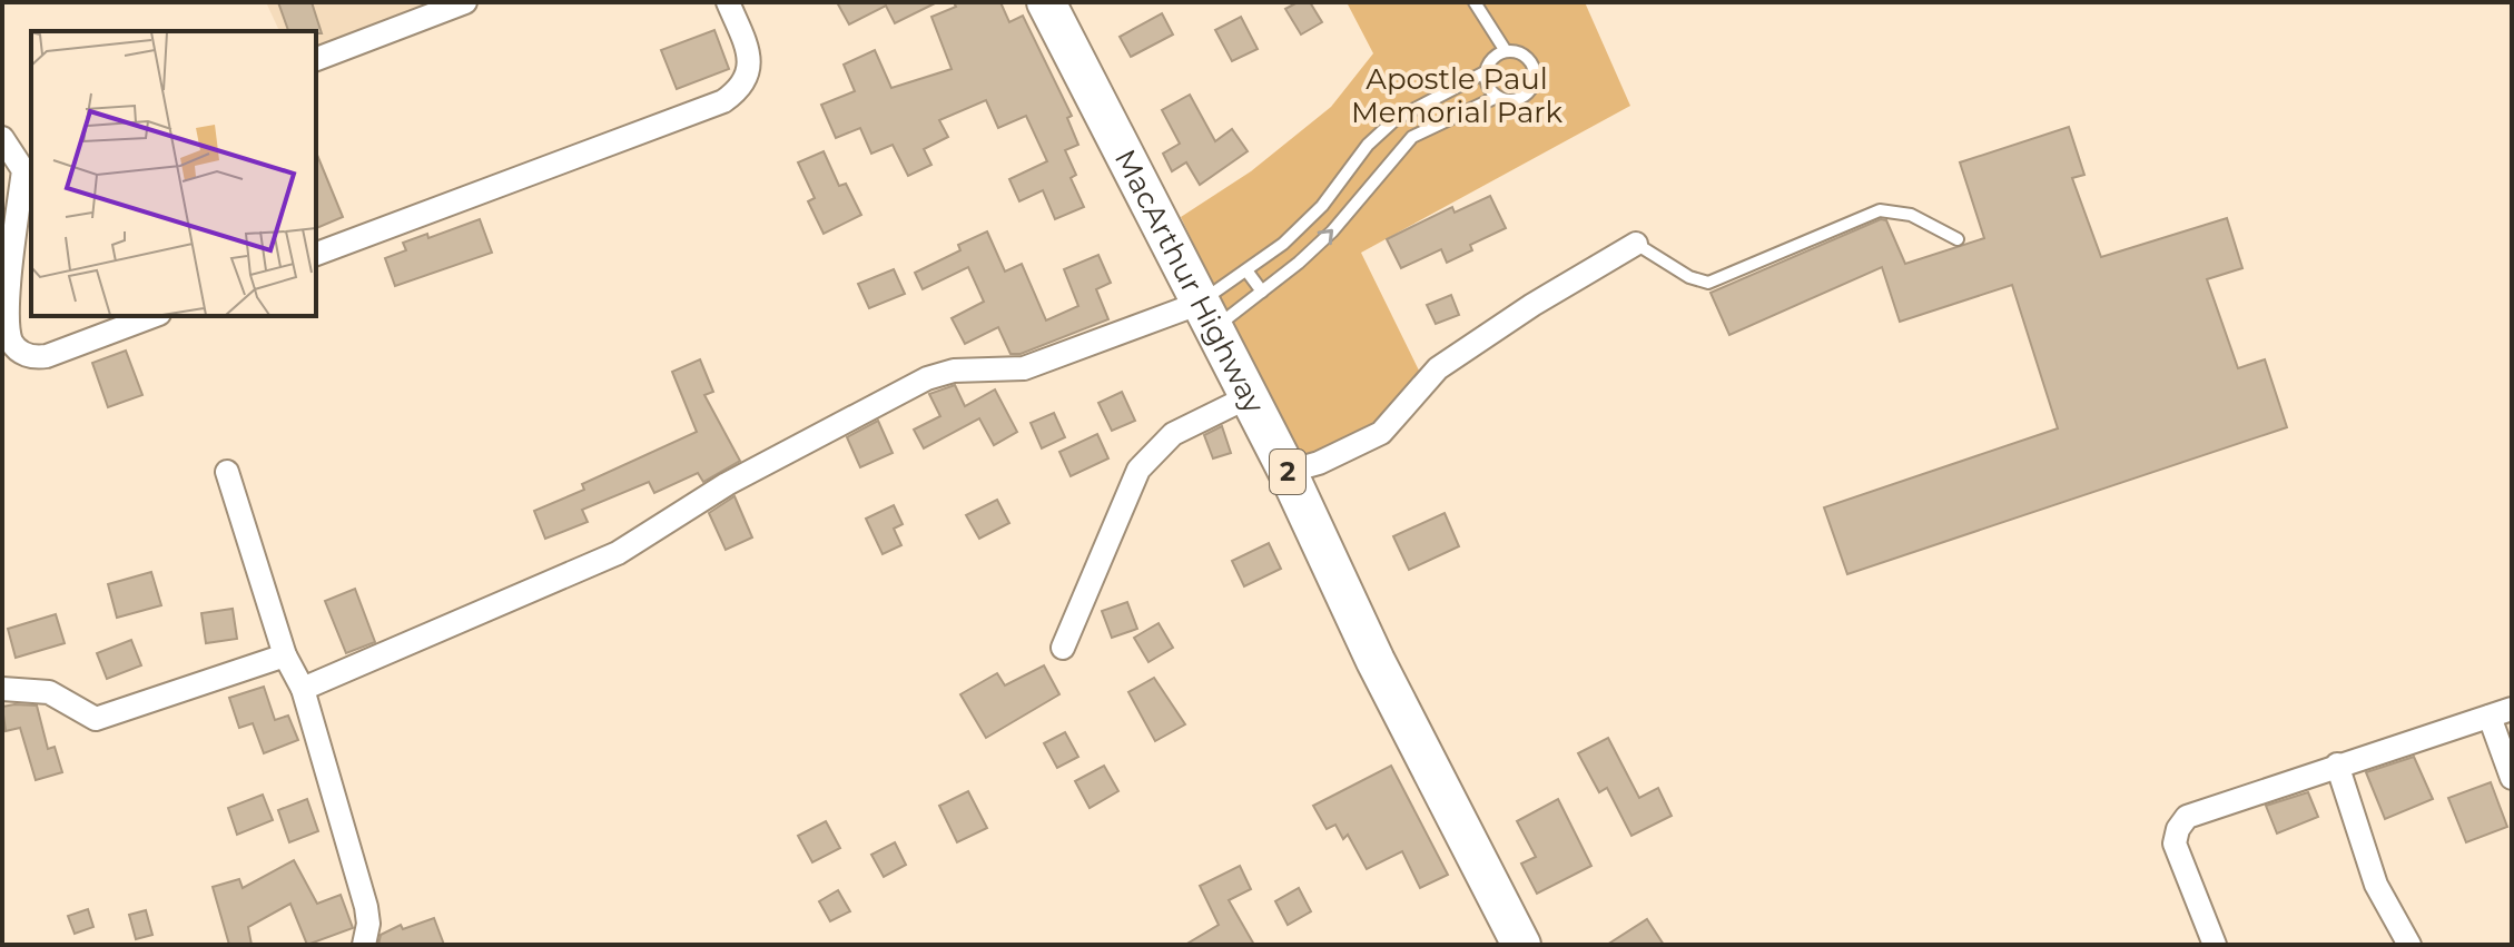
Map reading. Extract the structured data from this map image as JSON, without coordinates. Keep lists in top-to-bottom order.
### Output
{
  "streets": {
    "highway": ["MacArthur Highway", "2"]
  },
  "parks": ["Apostle Paul Memorial Park"]
}
